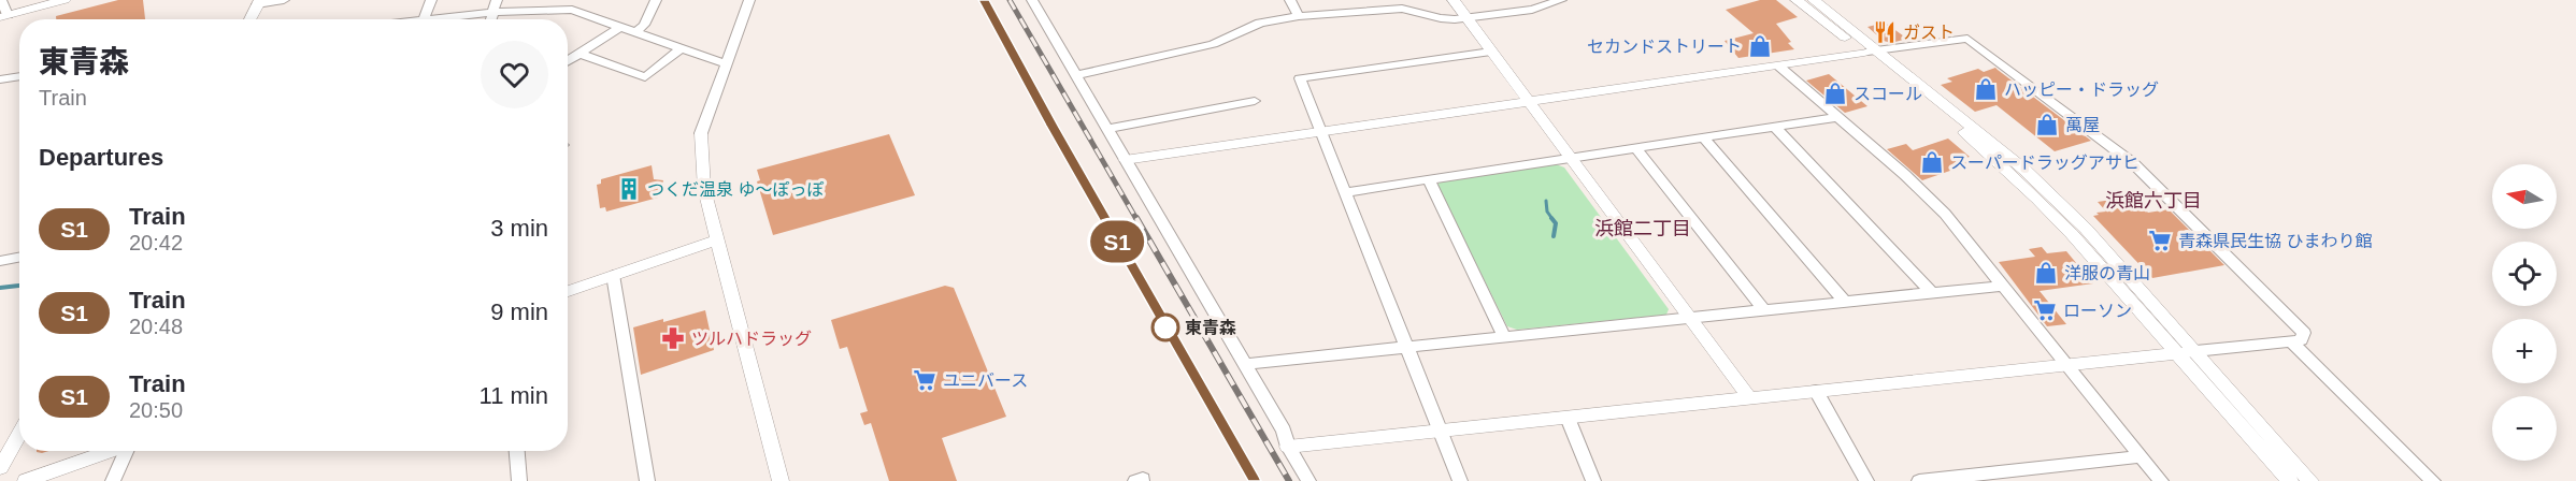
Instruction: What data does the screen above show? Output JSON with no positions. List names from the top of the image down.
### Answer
{
  "districts": ["浜館六丁目", "浜館二丁目"],
  "places": {
    "restaurant": ["ガスト"],
    "shop": [
      "セカンドストリート",
      "ハッピー・ドラッグ",
      "スコール",
      "萬屋",
      "スーパードラッグアサヒ",
      "洋服の青山"
    ],
    "building": ["つくだ温泉 ゆ～ぽっぽ"],
    "supermarket": ["青森県民生協 ひまわり館", "ローソン", "ユニバース"],
    "other": ["東青森"],
    "pharmacy": ["ツルハドラッグ"]
  },
  "north": "left",
  "page": {
    "on_map": "S1",
    "heading": [
      ["東青森", "Train"],
      "Departures"
    ],
    "map_buttons": ["+", "−"],
    "list": [
      {
        "mark": "S1",
        "name": "Train",
        "note": "20:42",
        "value": "3 min"
      },
      {
        "mark": "S1",
        "name": "Train",
        "note": "20:48",
        "value": "9 min"
      },
      {
        "mark": "S1",
        "name": "Train",
        "note": "20:50",
        "value": "11 min"
      }
    ]
  }
}
